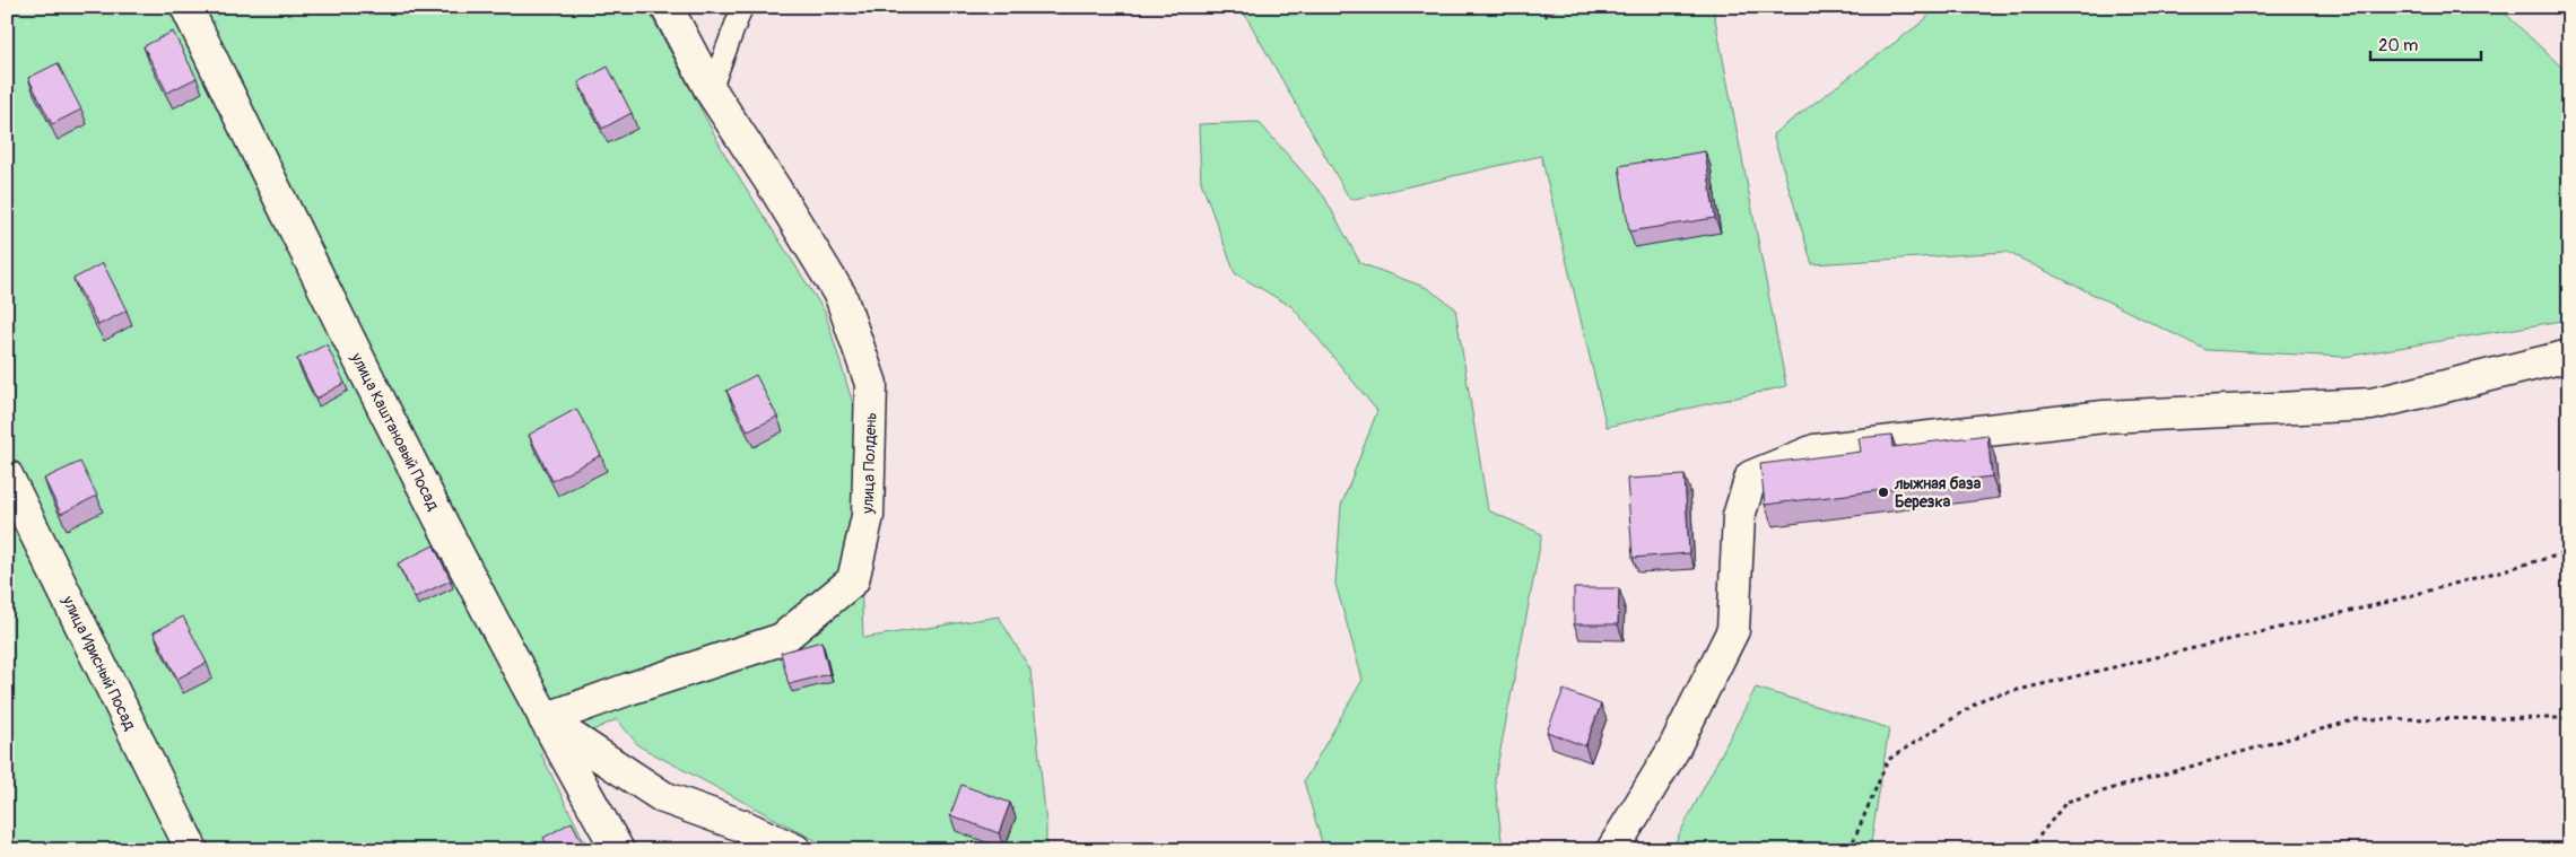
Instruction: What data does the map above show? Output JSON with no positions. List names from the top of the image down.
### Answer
{
  "streets": {
    "street": ["улица Каштановый Посад", "улица Полдень", "улица Ирисный Посад"]
  },
  "crossings": [
    ["улица Каштановый Посад", "улица Полдень"]
  ],
  "places": ["лыжная база Березка"],
  "scale_bar": "20 m"
}
